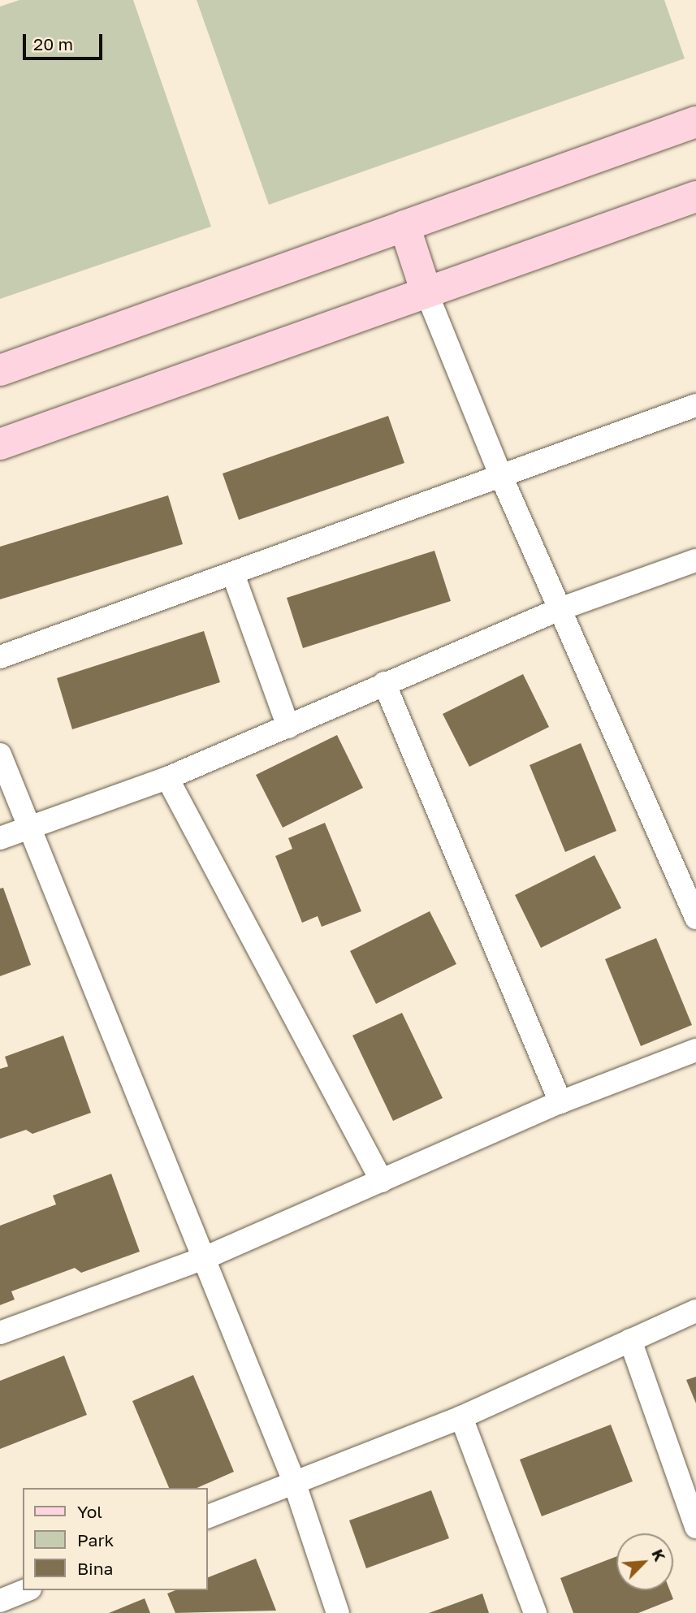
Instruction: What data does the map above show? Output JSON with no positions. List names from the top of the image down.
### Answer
{
  "legend": ["Yol", "Park", "Bina"],
  "scale_bar": "20 m",
  "north": "top right"
}
